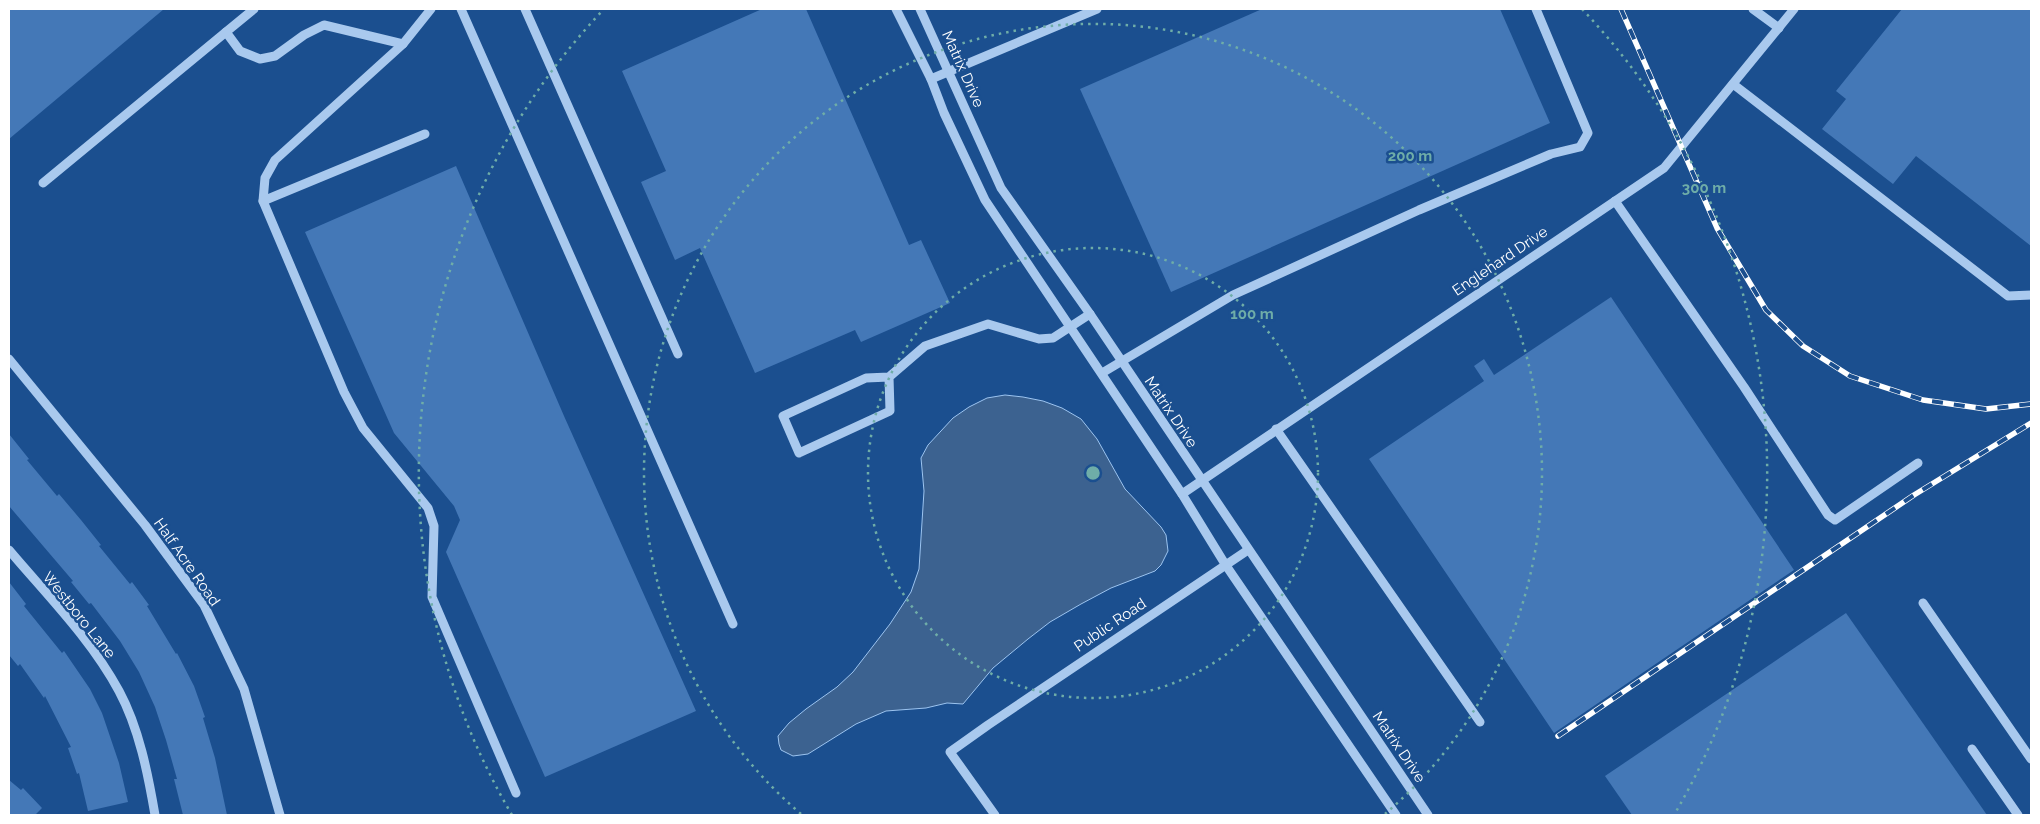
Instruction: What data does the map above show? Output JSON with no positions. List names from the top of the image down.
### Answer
{
  "streets": {
    "street": [
      "Matrix Drive",
      "Englehard Drive",
      "Half Acre Road",
      "Westboro Lane",
      "Public Road"
    ]
  },
  "crossings": [
    ["Matrix Drive", "Englehard Drive"],
    ["Matrix Drive", "Public Road"]
  ],
  "rings": ["200 m", "300 m", "100 m"]
}
